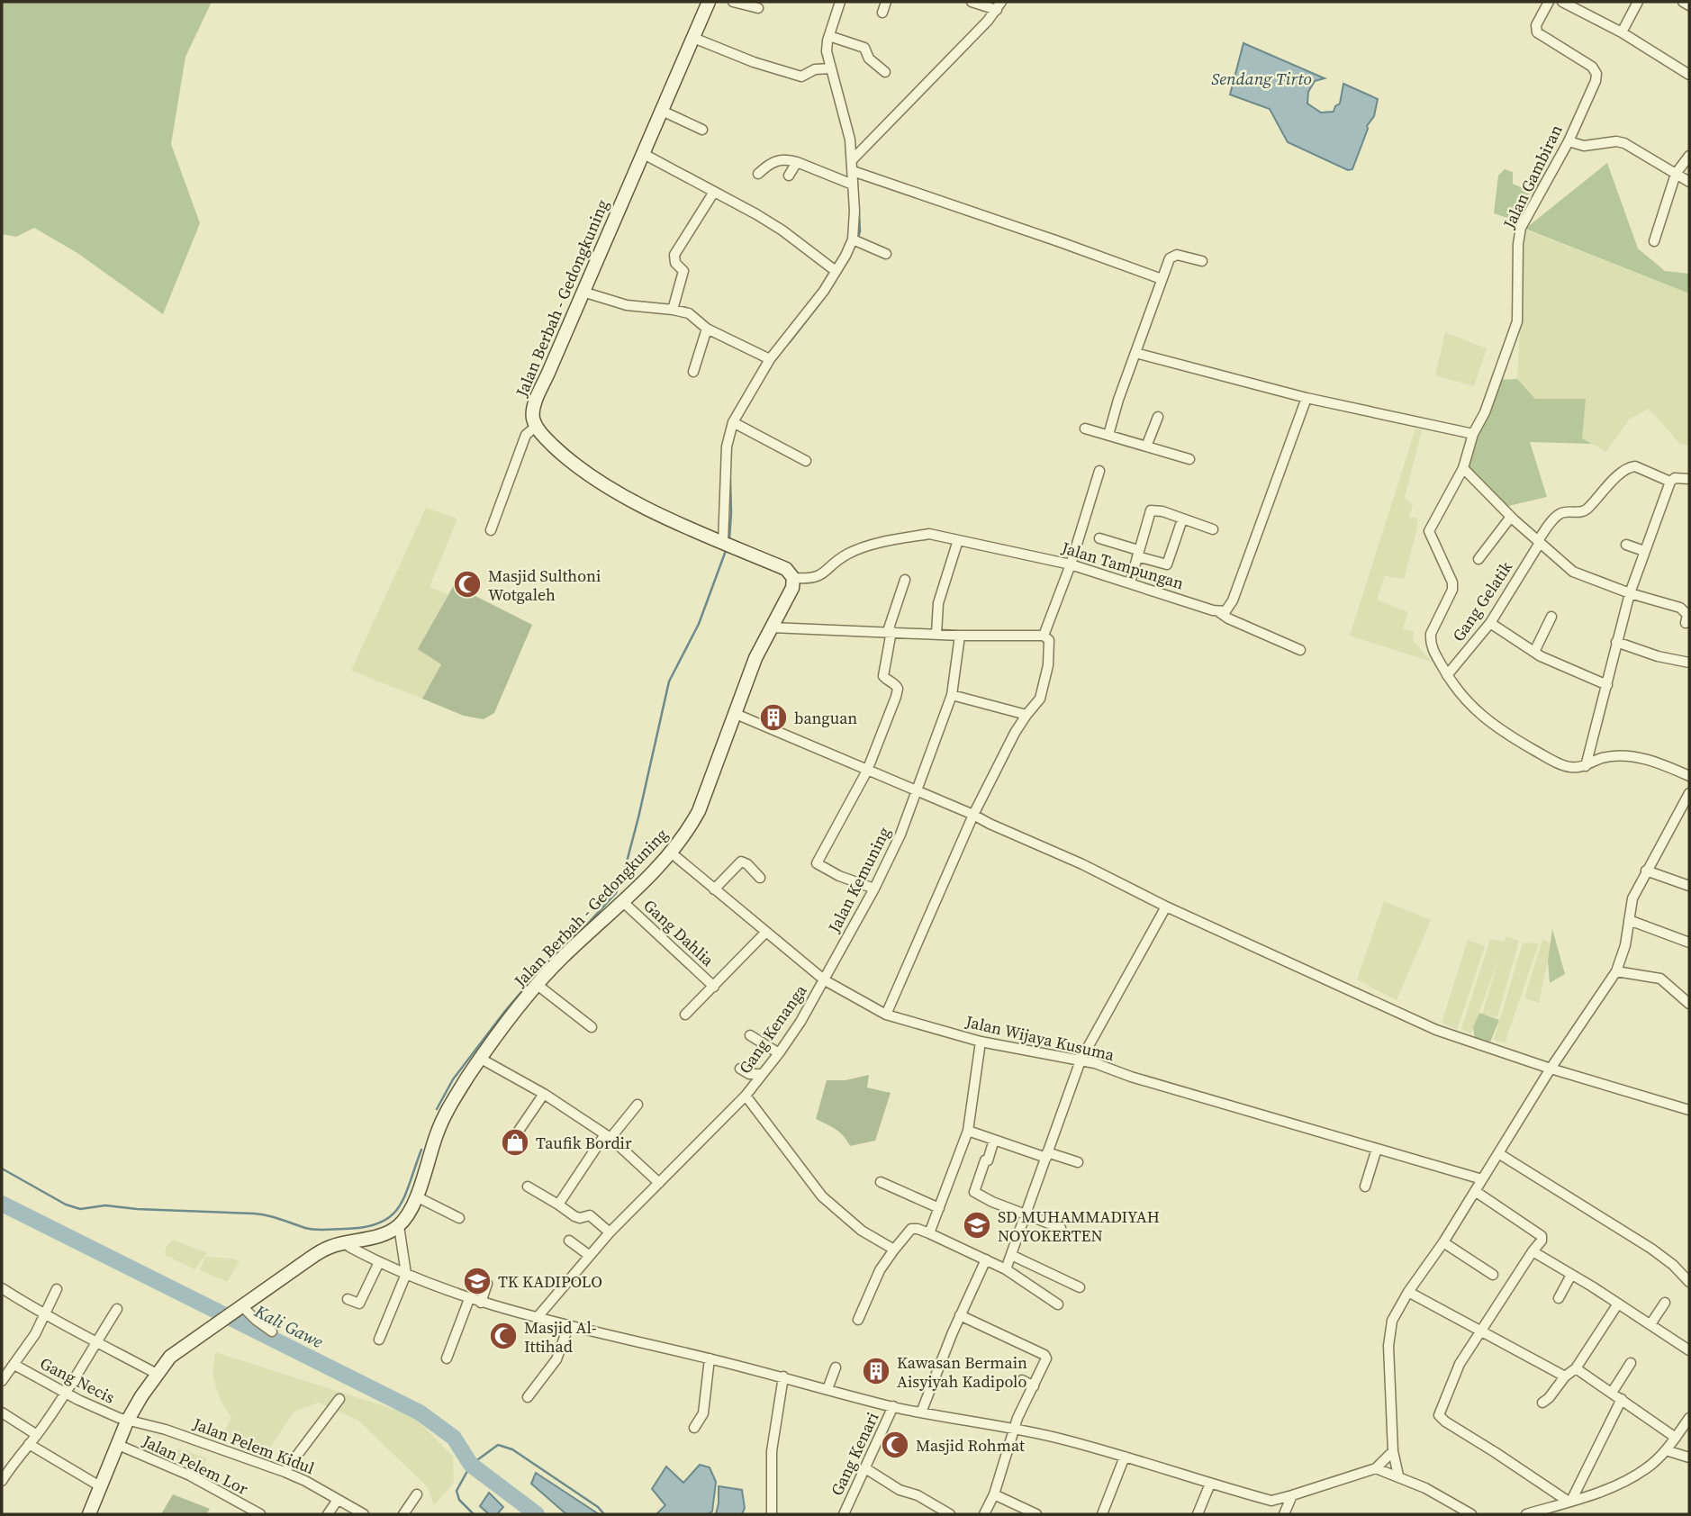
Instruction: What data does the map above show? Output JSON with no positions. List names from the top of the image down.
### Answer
{
  "streets": {
    "main road": ["Jalan Berbah - Gedongkuning"],
    "street": [
      "Jalan Gambiran",
      "Jalan Tampungan",
      "Gang Gelatik",
      "Jalan Kemuning",
      "Gang Dahlia",
      "Gang Kenanga",
      "Jalan Wijaya Kusuma",
      "Gang Necis",
      "Jalan Pelem Kidul",
      "Gang Kenari",
      "Jalan Pelem Lor"
    ]
  },
  "crossings": [
    ["Jalan Gambiran", "Gang Gelatik"],
    ["Jalan Berbah - Gedongkuning", "Jalan Tampungan"],
    ["Jalan Berbah - Gedongkuning", "Gang Dahlia"],
    ["Jalan Berbah - Gedongkuning", "Jalan Wijaya Kusuma"],
    ["Jalan Kemuning", "Gang Kenanga"],
    ["Jalan Kemuning", "Jalan Wijaya Kusuma"],
    ["Gang Dahlia", "Jalan Wijaya Kusuma"],
    ["Gang Kenanga", "Jalan Wijaya Kusuma"],
    ["Gang Necis", "Jalan Pelem Kidul"]
  ],
  "water": ["Sendang Tirto", "Kali Gawe"],
  "places": {
    "mosque": ["Masjid Sulthoni Wotgaleh", "Masjid Al- Ittihad", "Masjid Rohmat"],
    "building": ["banguan", "Kawasan Bermain Aisyiyah Kadipolo"],
    "shop": ["Taufik Bordir"],
    "school or university": ["SD MUHAMMADIYAH NOYOKERTEN", "TK KADIPOLO"]
  }
}
